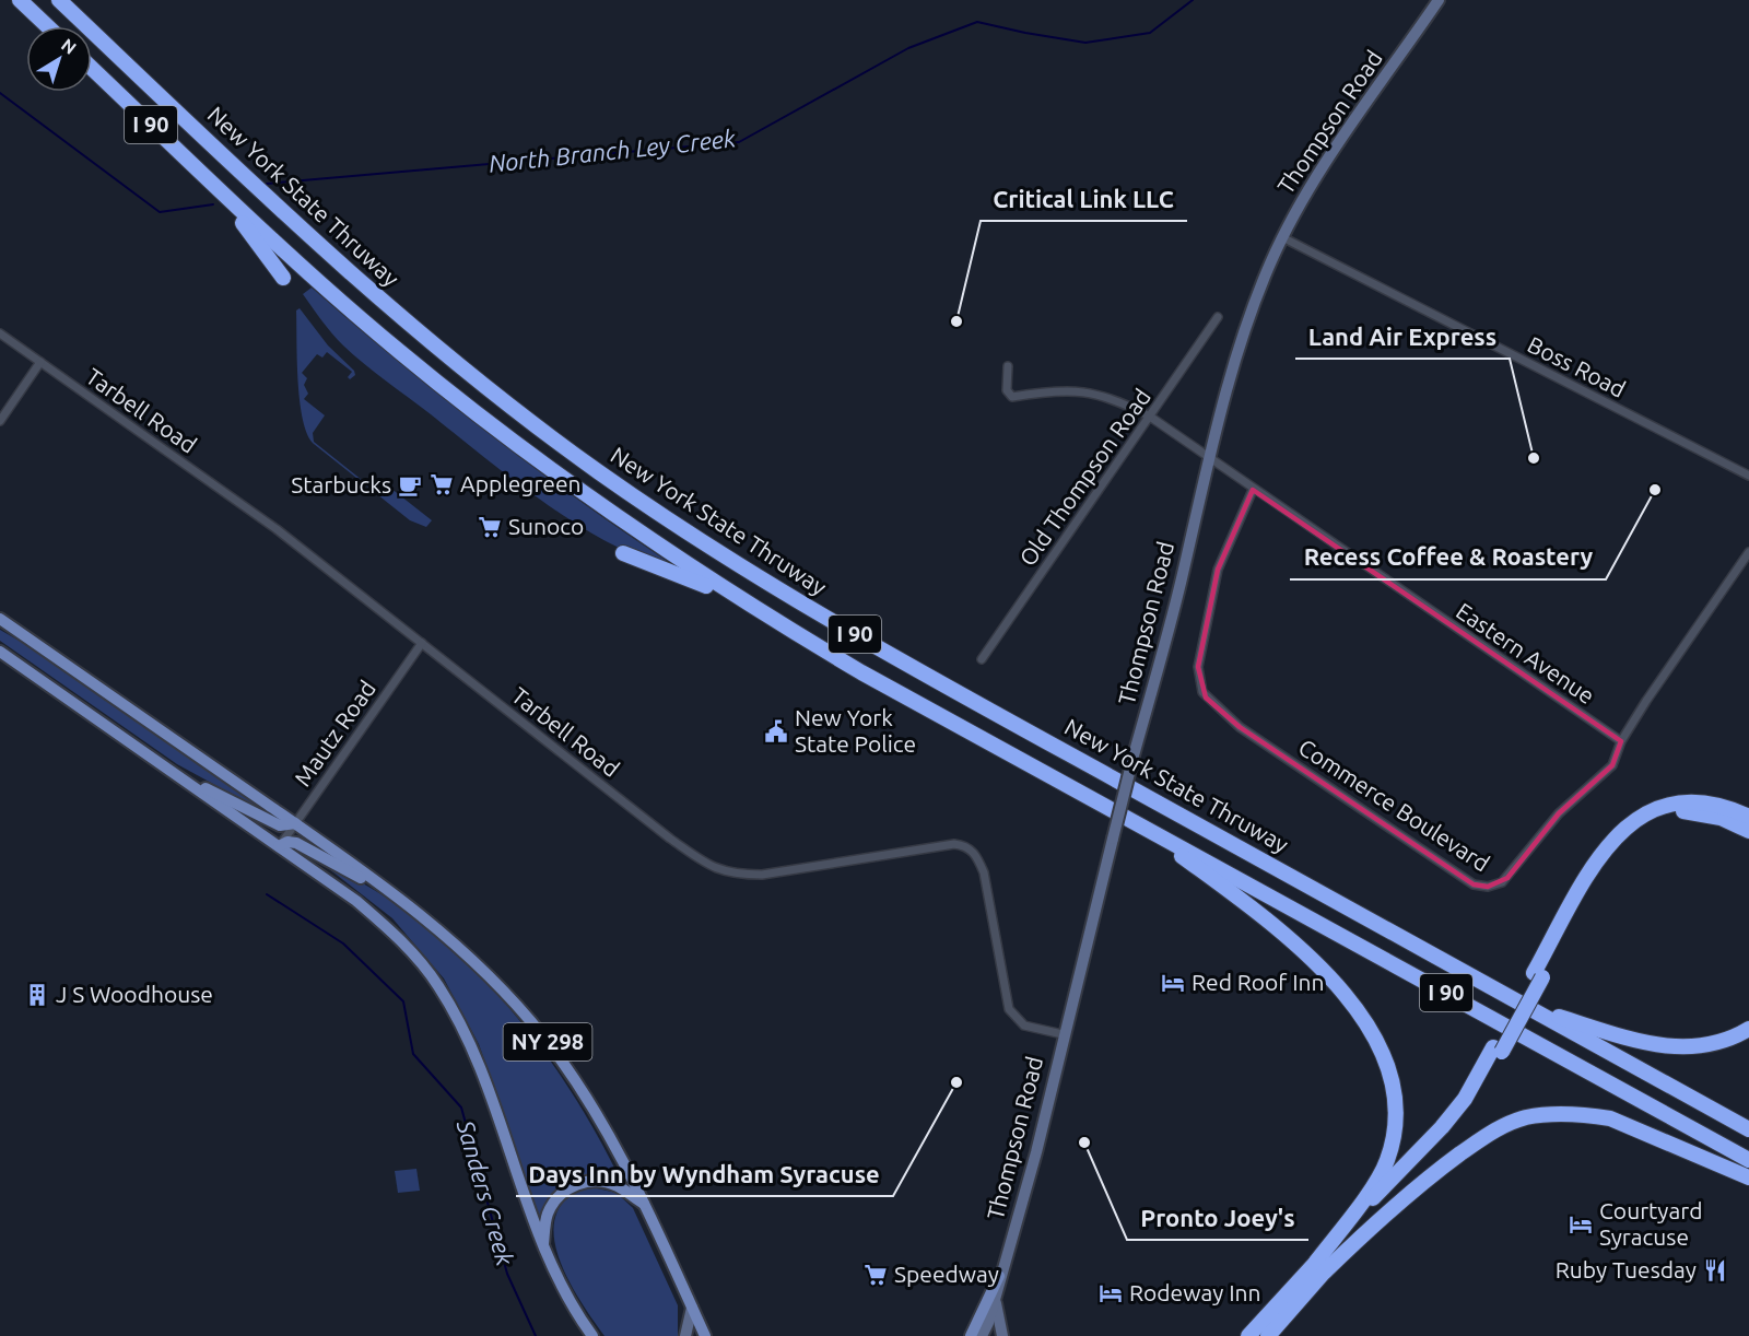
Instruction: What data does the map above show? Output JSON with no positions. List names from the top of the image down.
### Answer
{
  "streets": {
    "highway": ["I 90", "New York State Thruway"],
    "main road": ["NY 298"],
    "street": [
      "Thompson Road",
      "Boss Road",
      "Tarbell Road",
      "Old Thompson Road",
      "Eastern Avenue",
      "Mautz Road",
      "Commerce Boulevard"
    ]
  },
  "crossings": [
    ["Thompson Road", "Boss Road"],
    ["Thompson Road", "Tarbell Road"],
    ["Thompson Road", "Eastern Avenue"],
    ["Tarbell Road", "Mautz Road"],
    ["Old Thompson Road", "Eastern Avenue"],
    ["Eastern Avenue", "Commerce Boulevard"],
    ["Mautz Road", "NY 298"]
  ],
  "water": ["North Branch Ley Creek", "Sanders Creek"],
  "places": {
    "other": [
      "Critical Link LLC",
      "Land Air Express",
      "Recess Coffee & Roastery",
      "Days Inn by Wyndham Syracuse",
      "Pronto Joey's"
    ],
    "supermarket": ["Applegreen", "Sunoco", "Speedway"],
    "cafe": ["Starbucks"],
    "public building": ["New York State Police"],
    "hotel": ["Red Roof Inn", "Courtyard Syracuse", "Rodeway Inn"],
    "building": ["J S Woodhouse"],
    "restaurant": ["Ruby Tuesday"]
  },
  "north": "top right"
}
